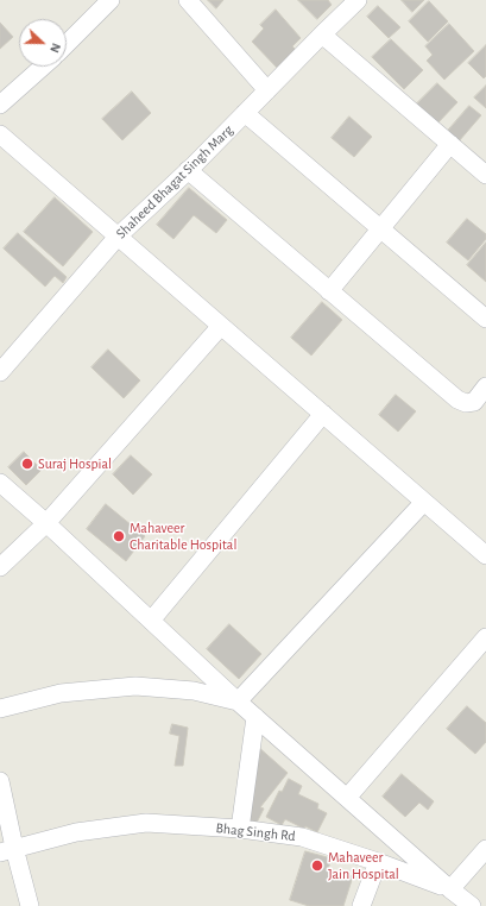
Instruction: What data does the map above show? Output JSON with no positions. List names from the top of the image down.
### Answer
{
  "streets": {
    "street": ["Shaheed Bhagat Singh Marg", "Bhag Singh Rd"]
  },
  "places": ["Suraj Hospial", "Mahaveer Charitable Hospital", "Mahaveer Jain Hospital"],
  "north": "right"
}
